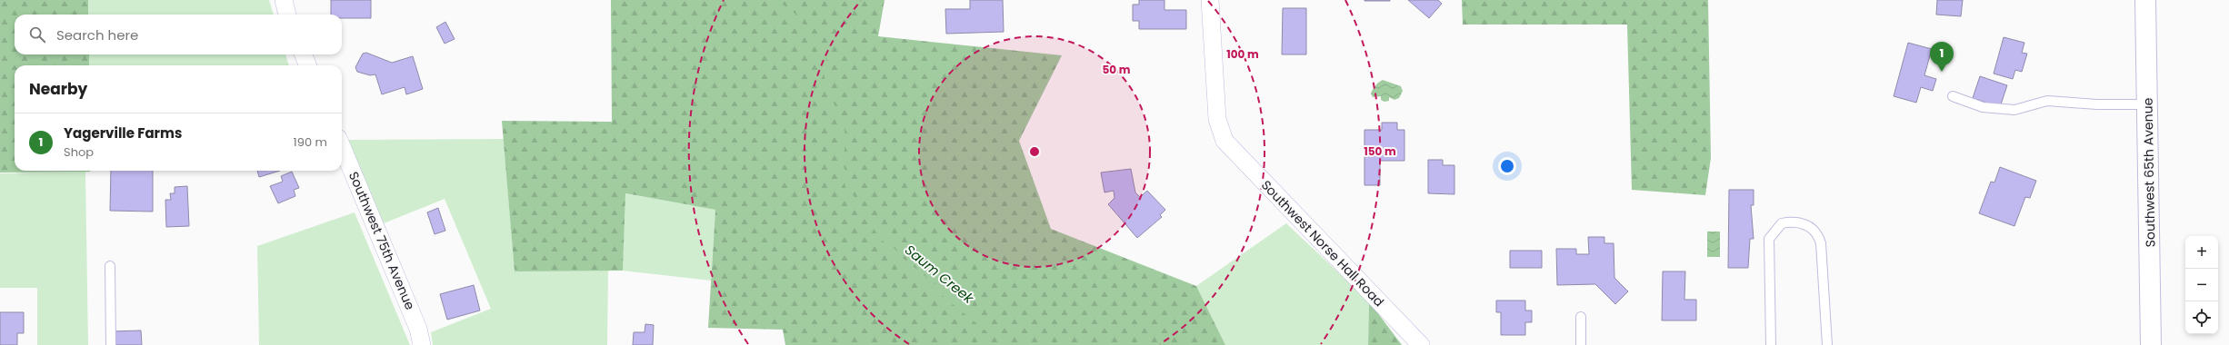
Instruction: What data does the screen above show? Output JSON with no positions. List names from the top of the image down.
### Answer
{
  "streets": {
    "main road": ["Southwest 65th Avenue"],
    "street": ["Southwest 75th Avenue", "Southwest Norse Hall Road"]
  },
  "water": ["Saum Creek"],
  "page": {
    "search": "Search here",
    "pins": "1",
    "heading": "Nearby",
    "list": [
      {
        "mark": "1",
        "name": "Yagerville Farms",
        "note": "Shop",
        "value": "190 m"
      }
    ],
    "map_buttons": ["+", "−"]
  },
  "rings": ["100 m", "50 m", "150 m"]
}
